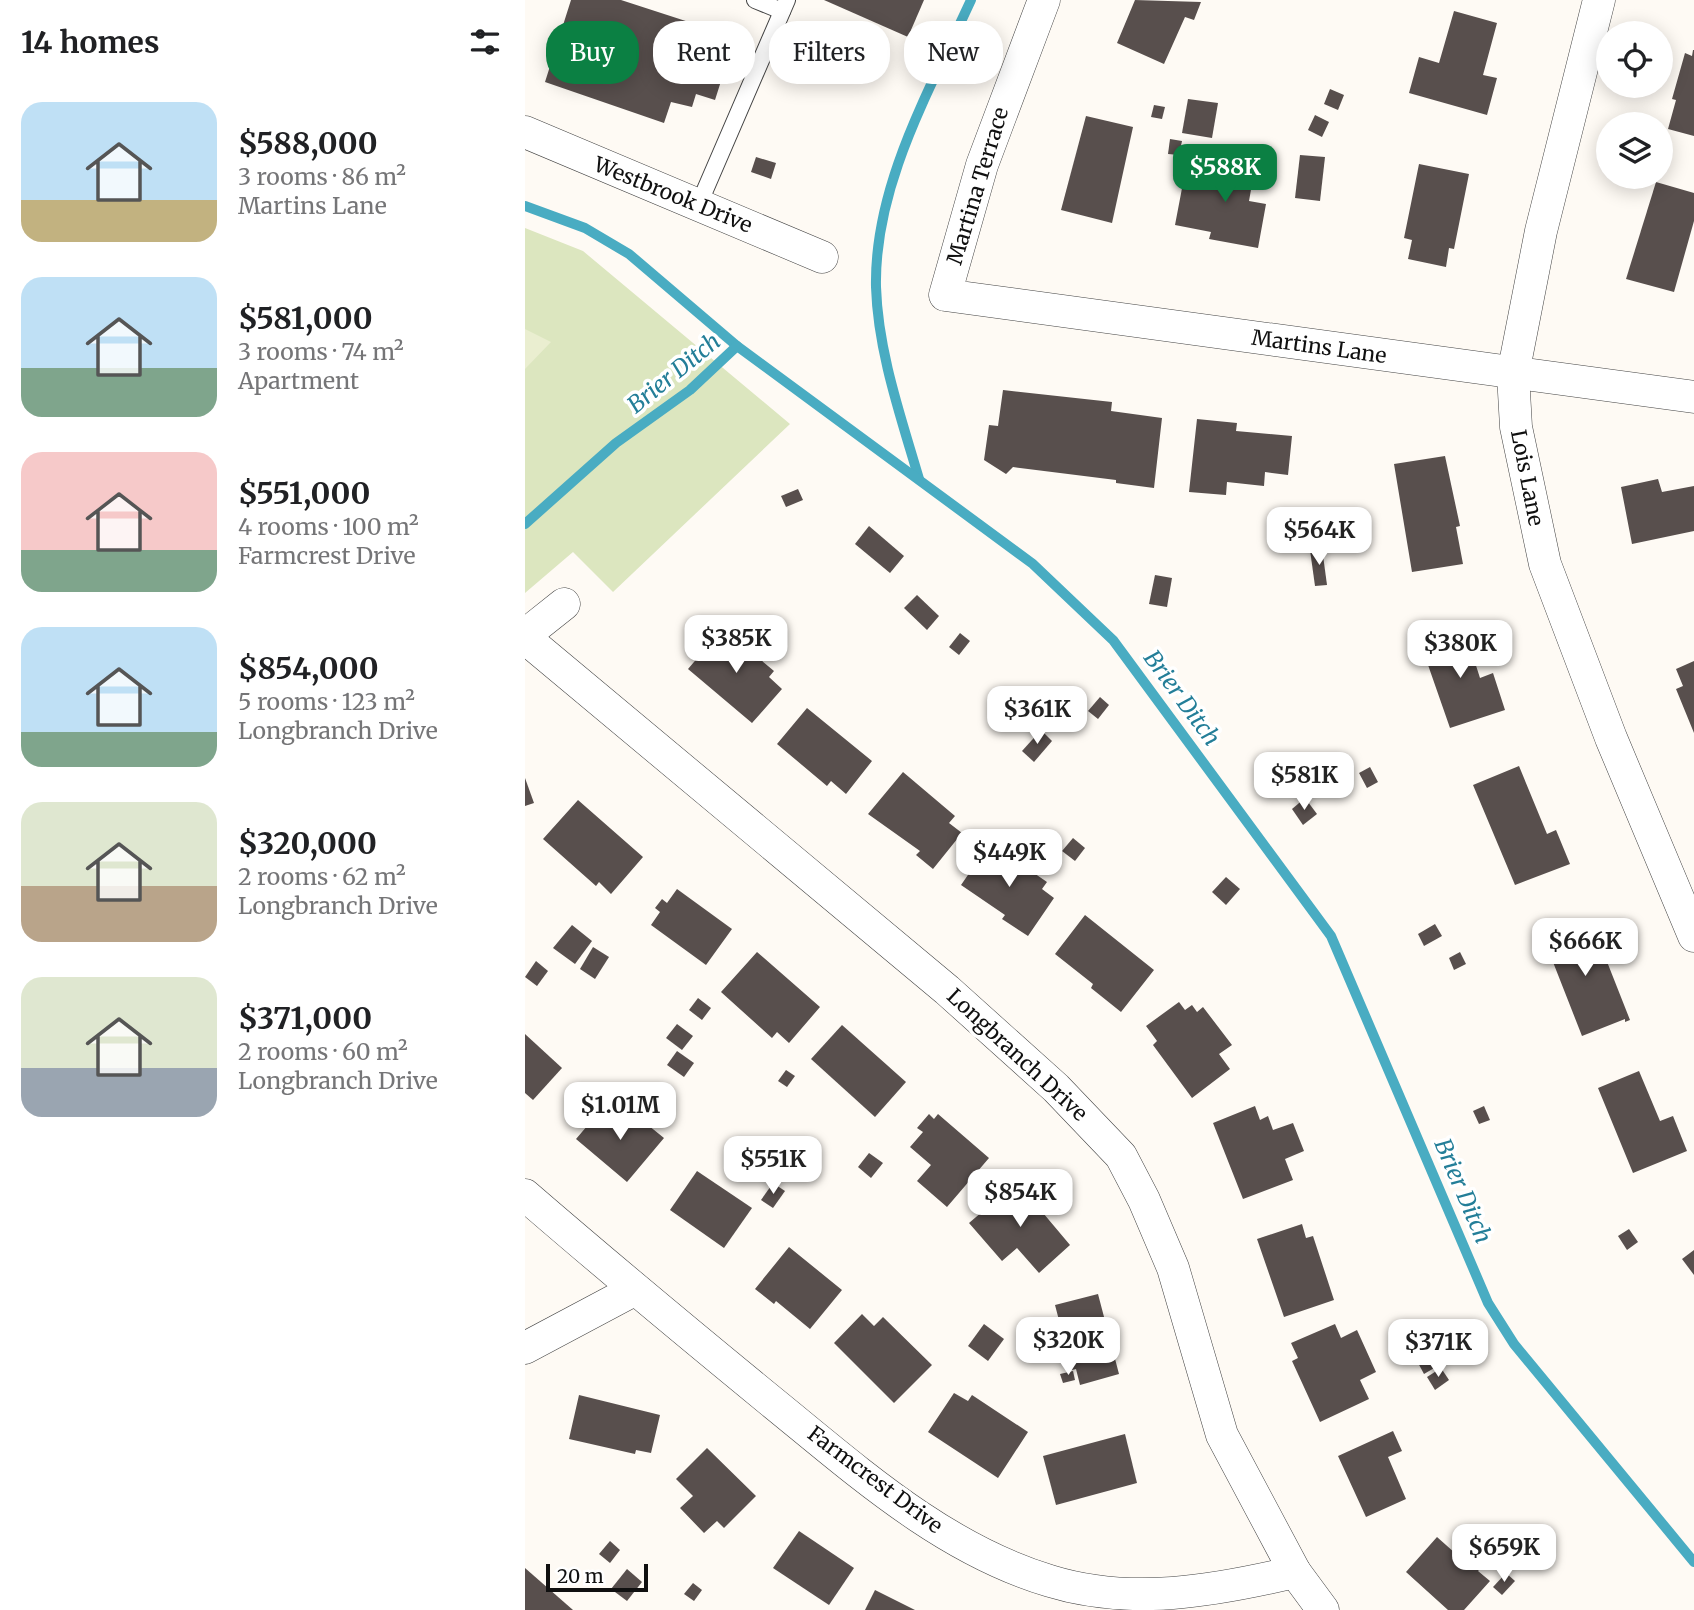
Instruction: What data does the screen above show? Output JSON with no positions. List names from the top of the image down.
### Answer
{
  "streets": {
    "street": [
      "Martina Terrace",
      "Westbrook Drive",
      "Martins Lane",
      "Lois Lane",
      "Longbranch Drive",
      "Farmcrest Drive"
    ]
  },
  "crossings": [
    ["Martina Terrace", "Martins Lane"],
    ["Martins Lane", "Lois Lane"],
    ["Longbranch Drive", "Farmcrest Drive"]
  ],
  "water": ["Brier Ditch"],
  "scale_bar": "20 m",
  "page": {
    "heading": "14 homes",
    "chip": [
      "Buy",
      "Rent",
      "Filters",
      "New"
    ],
    "list": [
      {
        "name": "$588,000",
        "note": "3 rooms · 86 m² · Martins Lane"
      },
      {
        "name": "$581,000",
        "note": "3 rooms · 74 m² · Apartment"
      },
      {
        "name": "$551,000",
        "note": "4 rooms · 100 m² · Farmcrest Drive"
      },
      {
        "name": "$854,000",
        "note": "5 rooms · 123 m² · Longbranch Drive"
      },
      {
        "name": "$320,000",
        "note": "2 rooms · 62 m² · Longbranch Drive"
      },
      {
        "name": "$371,000",
        "note": "2 rooms · 60 m² · Longbranch Drive"
      }
    ],
    "price": [
      "$588K",
      "$564K",
      "$385K",
      "$380K",
      "$361K",
      "$581K",
      "$449K",
      "$666K",
      "$1.01M",
      "$551K",
      "$854K",
      "$320K",
      "$371K",
      "$659K"
    ],
    "scale": "20 m"
  }
}
